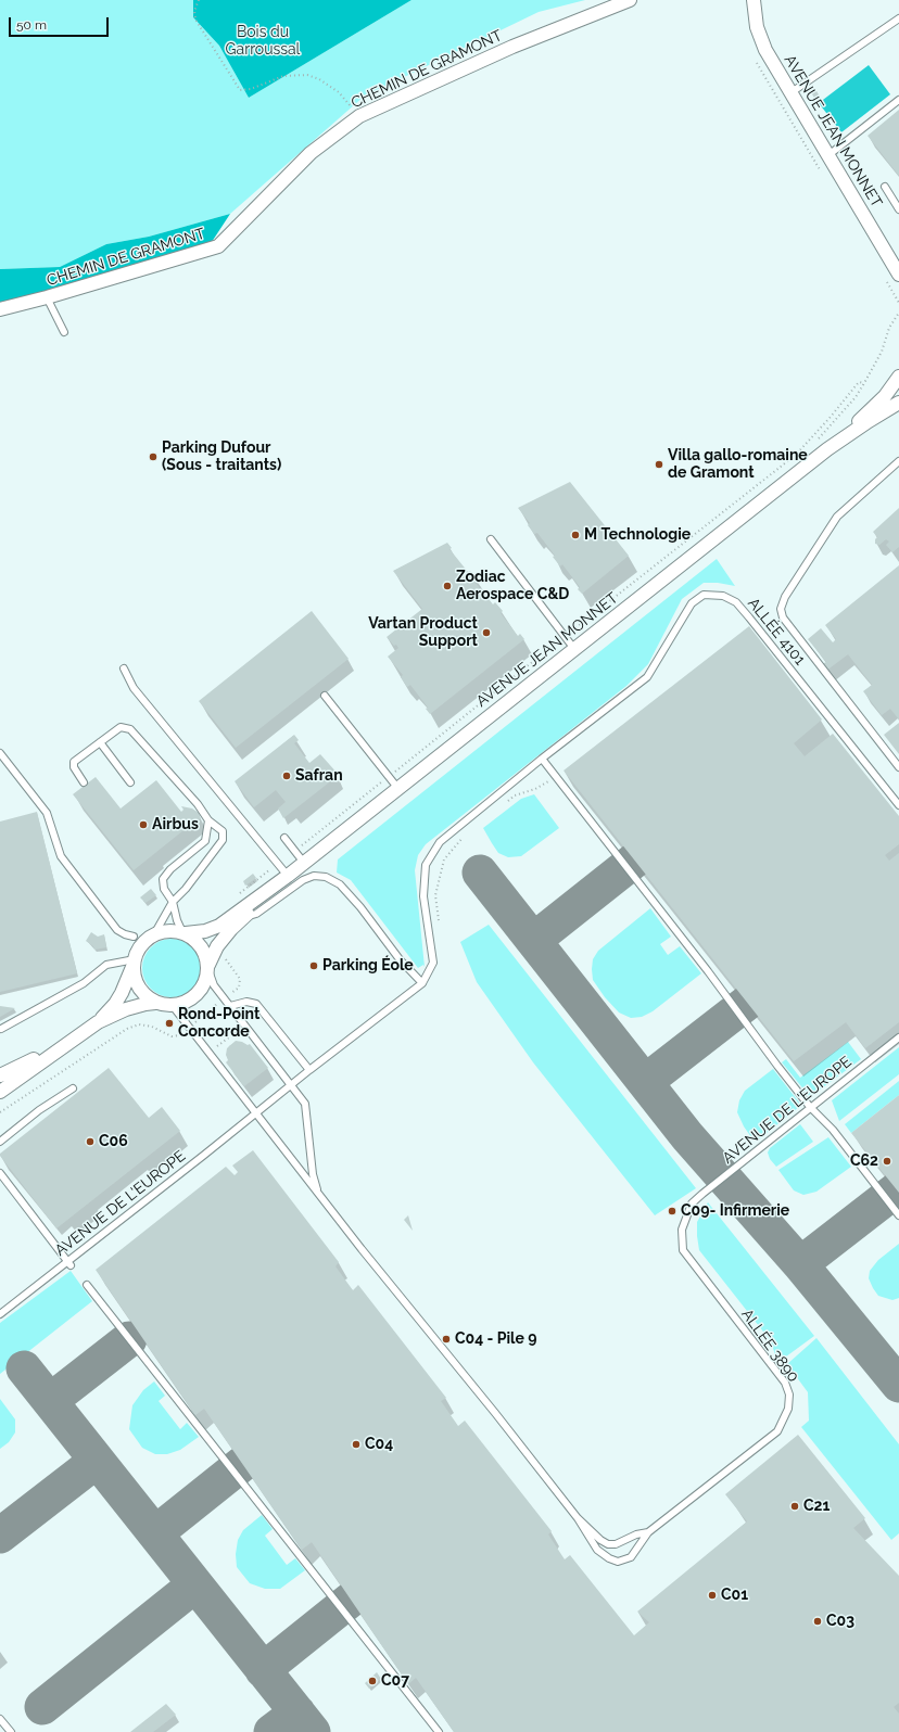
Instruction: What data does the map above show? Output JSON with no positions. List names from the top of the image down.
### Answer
{
  "streets": {
    "street": ["CHEMIN DE GRAMONT", "AVENUE JEAN MONNET"],
    "lane": ["ALLÉE 4101", "AVENUE DE L'EUROPE", "ALLÉE 3890"]
  },
  "crossings": [
    ["ALLÉE 4101", "AVENUE DE L'EUROPE"],
    ["AVENUE DE L'EUROPE", "ALLÉE 3890"]
  ],
  "parks": ["Bois du Garroussal"],
  "places": [
    "Parking Dufour (Sous - traitants)",
    "Villa gallo-romaine de Gramont",
    "M Technologie",
    "Zodiac Aerospace C&D",
    "Vartan Product Support",
    "Safran",
    "Airbus",
    "Parking Éole",
    "Rond-Point Concorde",
    "C06",
    "C62",
    "C09- Infirmerie",
    "C04 - Pile 9",
    "C04",
    "C21",
    "C01",
    "C03",
    "C07"
  ],
  "scale_bar": "50 m"
}
